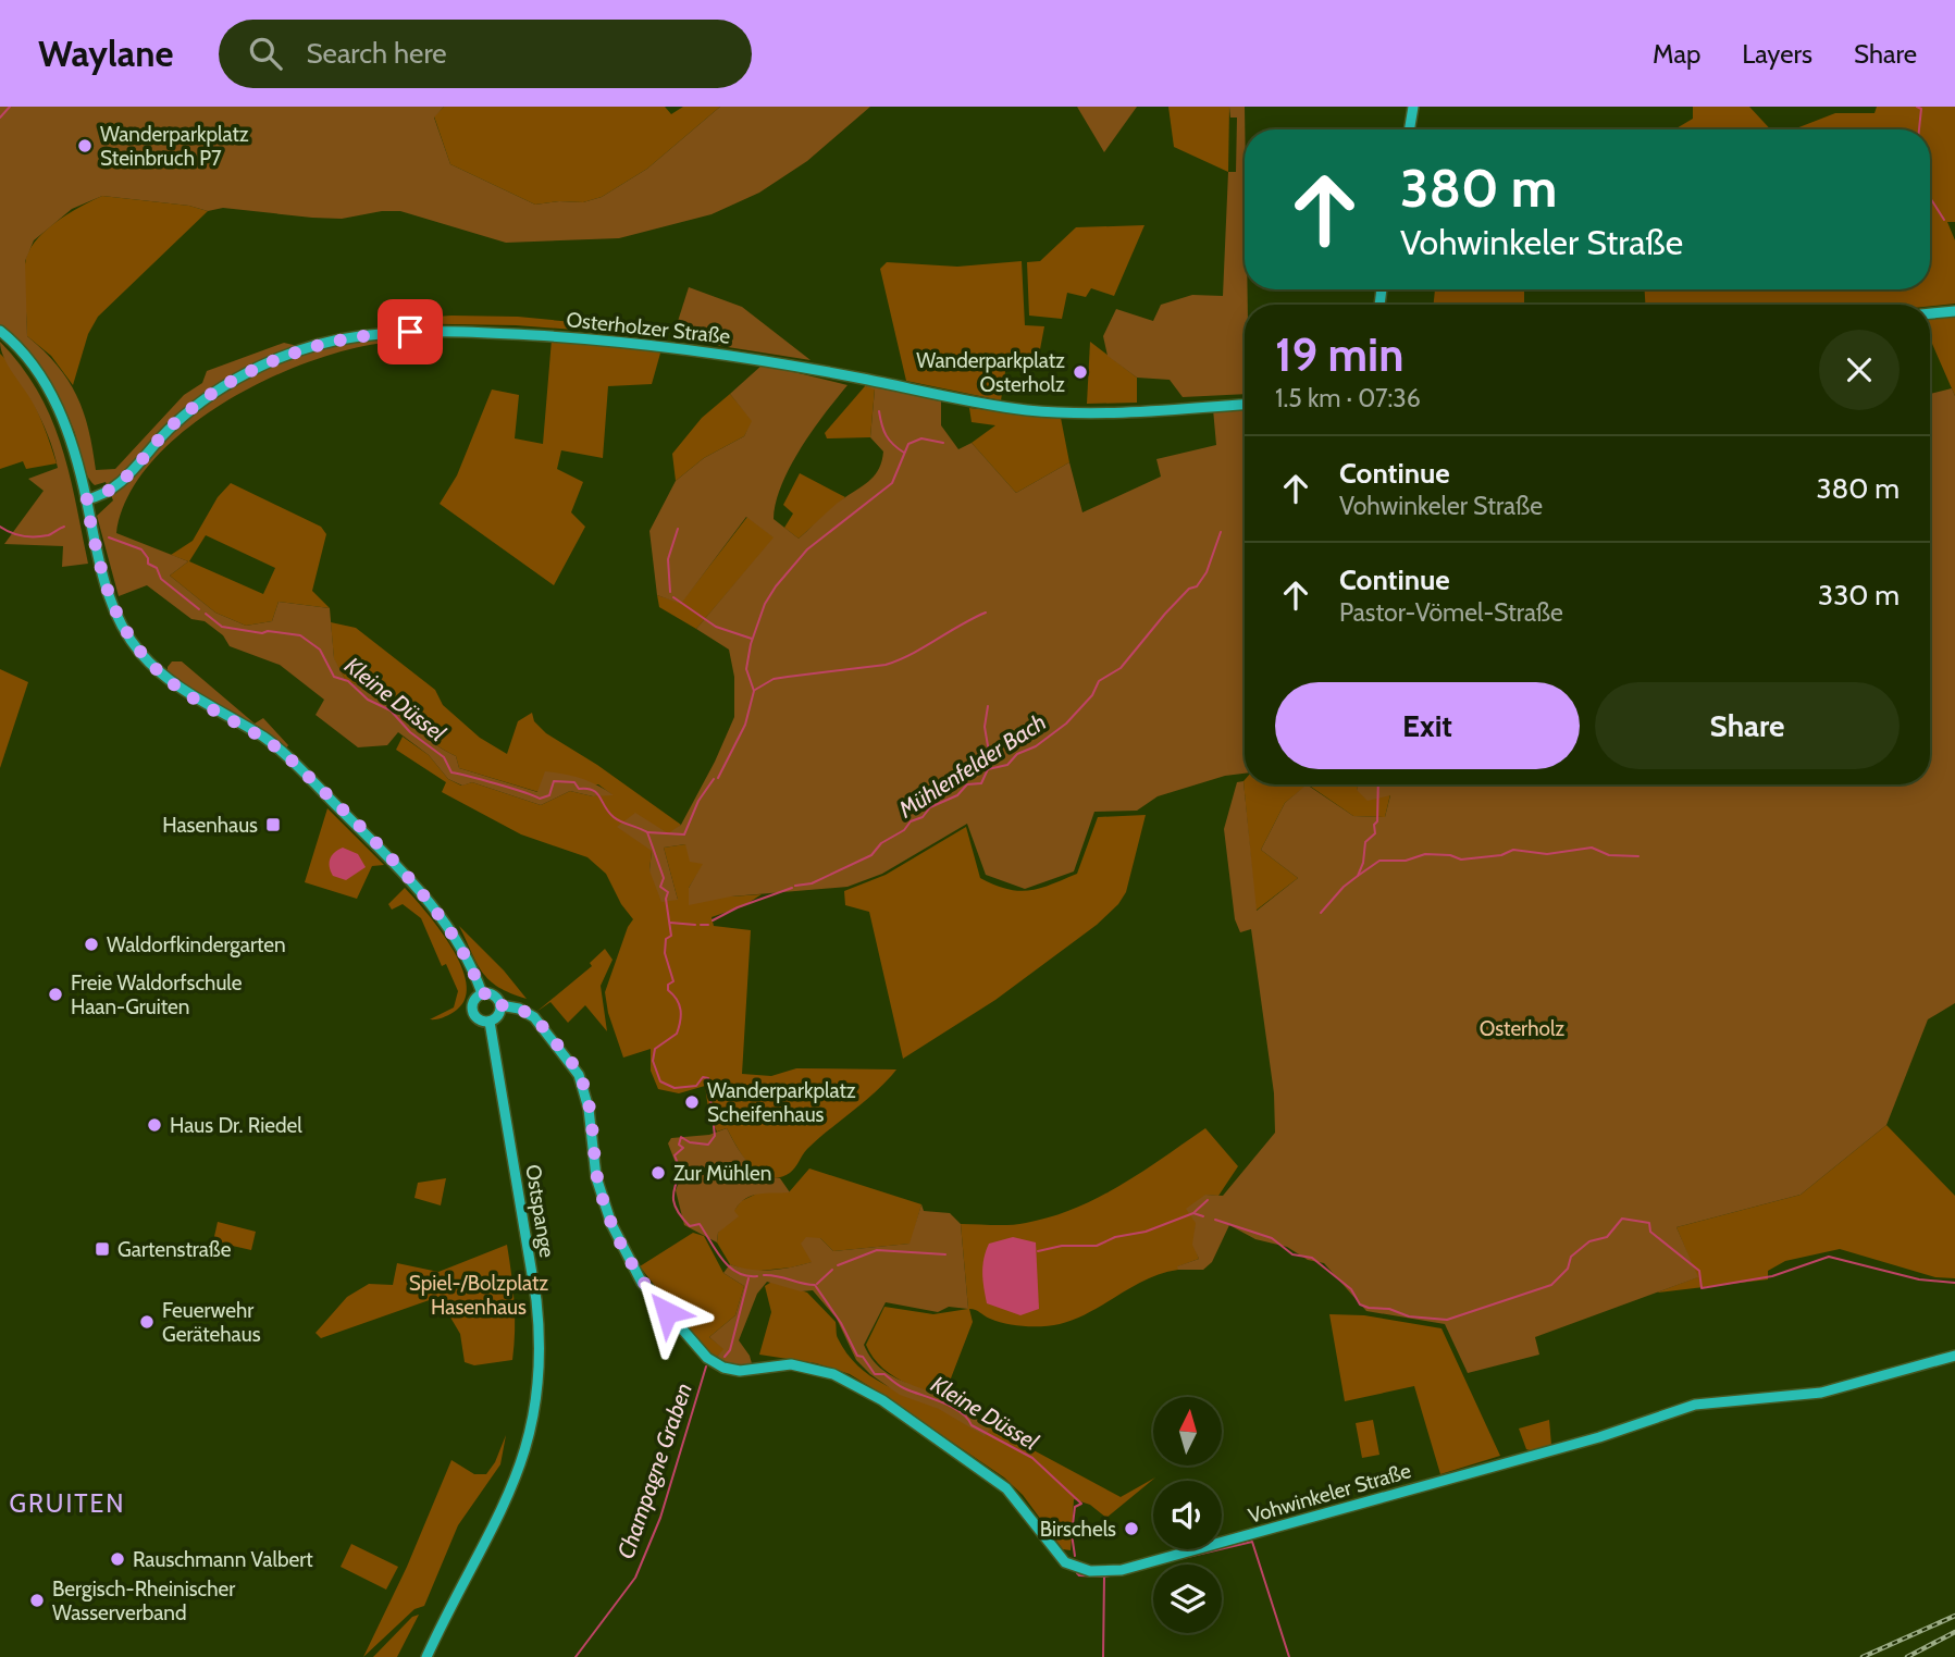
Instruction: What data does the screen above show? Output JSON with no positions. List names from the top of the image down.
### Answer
{
  "streets": {
    "main road": ["Osterholzer Straße", "Ostspange", "Vohwinkeler Straße"]
  },
  "crossings": [
    ["Ostspange", "Vohwinkeler Straße"]
  ],
  "districts": ["GRUITEN"],
  "water": ["Kleine Düssel", "Mühlenfelder Bach", "Champagne Graben"],
  "parks": ["Osterholz", "Spiel-/Bolzplatz Hasenhaus"],
  "places": {
    "other": [
      "Wanderparkplatz Steinbruch P7",
      "Wanderparkplatz Osterholz",
      "Waldorfkindergarten",
      "Freie Waldorfschule Haan-Gruiten",
      "Wanderparkplatz Scheifenhaus",
      "Haus Dr. Riedel",
      "Zur Mühlen",
      "Feuerwehr Gerätehaus",
      "Birschels",
      "Rauschmann Valbert",
      "Bergisch-Rheinischer Wasserverband"
    ],
    "transit": ["Hasenhaus", "Gartenstraße"]
  },
  "north": "top",
  "page": {
    "header": "Waylane",
    "search": "Search here",
    "nav": ["Map", "Layers", "Share"],
    "turn": ["380 m", "Vohwinkeler Straße"],
    "heading": ["19 min", "1.5 km · 07:36"],
    "list": [
      {
        "name": "Continue",
        "note": "Vohwinkeler Straße",
        "value": "380 m"
      },
      {
        "name": "Continue",
        "note": "Pastor-Vömel-Straße",
        "value": "330 m"
      }
    ],
    "buttons": ["Exit", "Share"]
  }
}
